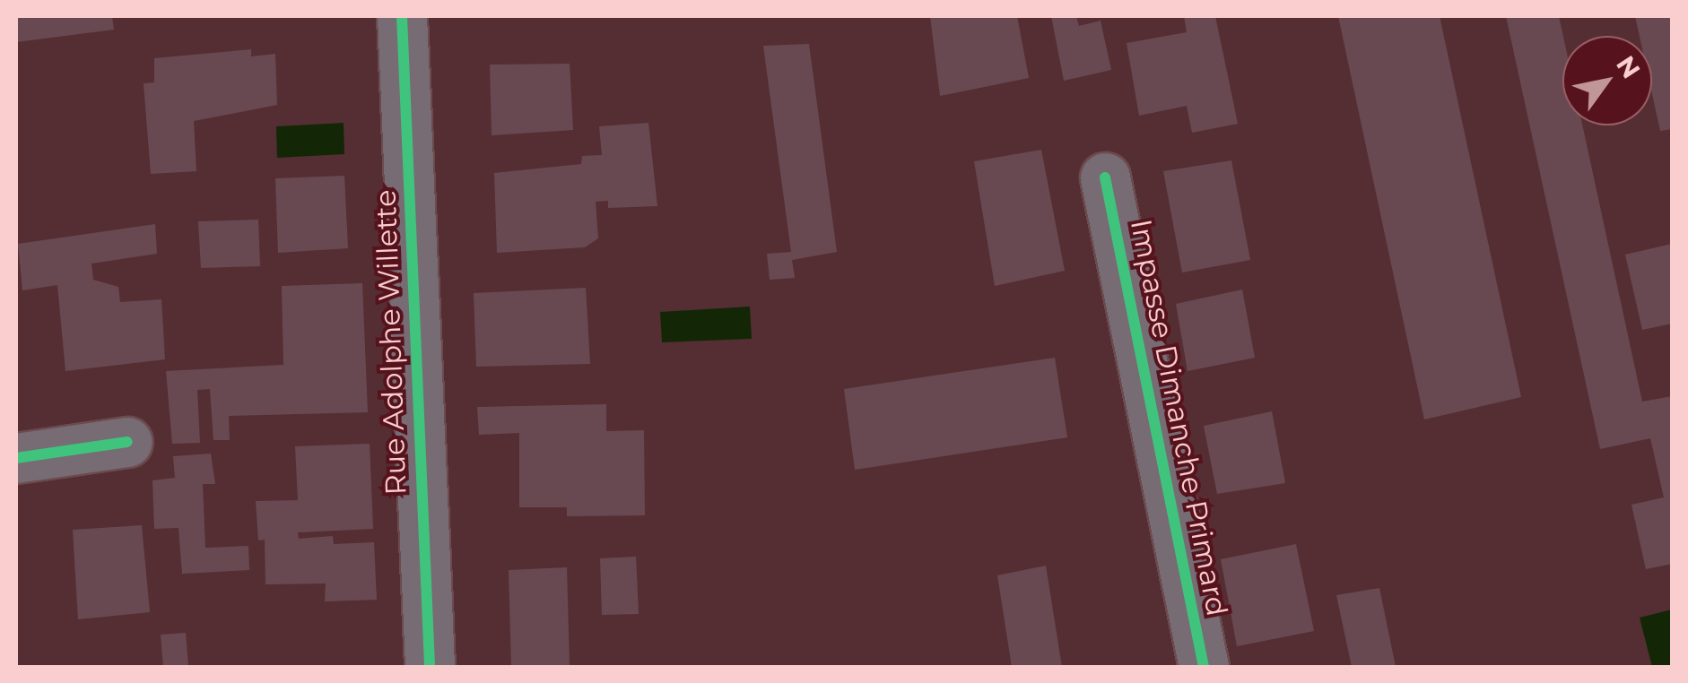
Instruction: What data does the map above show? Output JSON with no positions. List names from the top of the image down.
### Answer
{
  "streets": {
    "street": ["Rue Adolphe Willette", "Impasse Dimanche Primard"]
  },
  "north": "top right"
}
